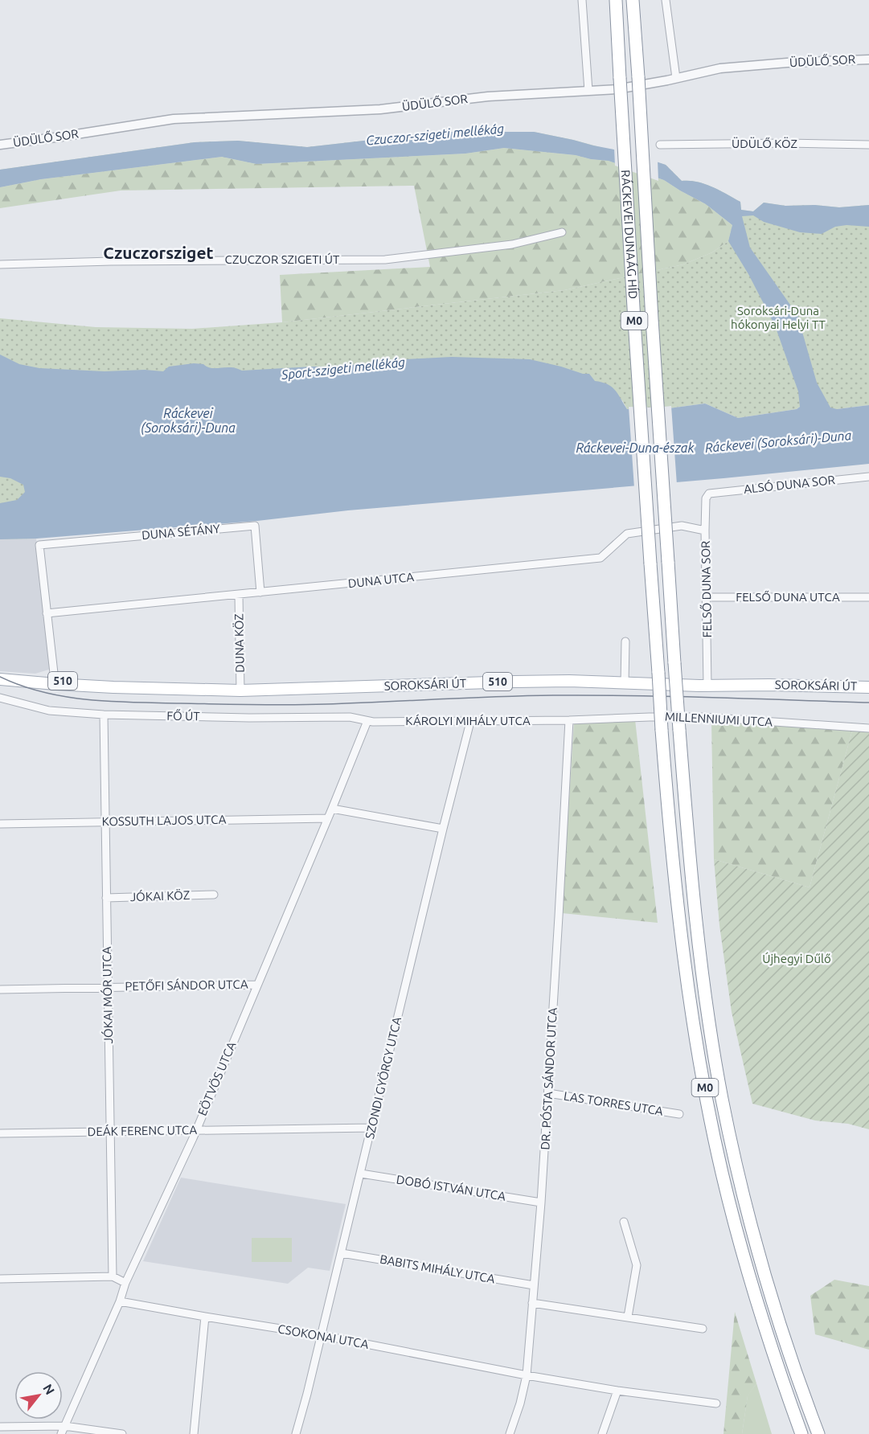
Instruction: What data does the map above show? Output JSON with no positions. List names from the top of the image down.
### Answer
{
  "streets": {
    "highway": ["RÁCKEVEI DUNAÁG HÍD", "M0"],
    "main road": ["510", "SOROKSÁRI ÚT"],
    "street": [
      "ÜDÜLŐ SOR",
      "ÜDÜLŐ KÖZ",
      "CZUCZOR SZIGETI ÚT",
      "ALSÓ DUNA SOR",
      "DUNA SÉTÁNY",
      "DUNA UTCA",
      "FELSŐ DUNA SOR",
      "FELSŐ DUNA UTCA",
      "DUNA KÖZ",
      "FŐ ÚT",
      "MILLENNIUMI UTCA",
      "KÁROLYI MIHÁLY UTCA",
      "KOSSUTH LAJOS UTCA",
      "JÓKAI KÖZ",
      "PETŐFI SÁNDOR UTCA",
      "JÓKAI MÓR UTCA",
      "SZONDI GYÖRGY UTCA",
      "EÖTVÖS UTCA",
      "DR. PÓSTA SÁNDOR UTCA",
      "LAS TORRES UTCA",
      "DEÁK FERENC UTCA",
      "DOBÓ ISTVÁN UTCA",
      "BABITS MIHÁLY UTCA",
      "CSOKONAI UTCA"
    ]
  },
  "crossings": [
    ["ALSÓ DUNA SOR", "FELSŐ DUNA SOR"],
    ["DUNA SÉTÁNY", "DUNA UTCA"],
    ["DUNA UTCA", "FELSŐ DUNA SOR"],
    ["DUNA UTCA", "DUNA KÖZ"],
    ["FELSŐ DUNA SOR", "FELSŐ DUNA UTCA"],
    ["FELSŐ DUNA SOR", "SOROKSÁRI ÚT"],
    ["DUNA KÖZ", "SOROKSÁRI ÚT"],
    ["510", "SOROKSÁRI ÚT"],
    ["FŐ ÚT", "KÁROLYI MIHÁLY UTCA"],
    ["FŐ ÚT", "JÓKAI MÓR UTCA"],
    ["FŐ ÚT", "EÖTVÖS UTCA"],
    ["MILLENNIUMI UTCA", "KÁROLYI MIHÁLY UTCA"],
    ["MILLENNIUMI UTCA", "DR. PÓSTA SÁNDOR UTCA"],
    ["KÁROLYI MIHÁLY UTCA", "SZONDI GYÖRGY UTCA"],
    ["KÁROLYI MIHÁLY UTCA", "EÖTVÖS UTCA"],
    ["KÁROLYI MIHÁLY UTCA", "DR. PÓSTA SÁNDOR UTCA"],
    ["KOSSUTH LAJOS UTCA", "JÓKAI MÓR UTCA"],
    ["KOSSUTH LAJOS UTCA", "EÖTVÖS UTCA"],
    ["JÓKAI KÖZ", "JÓKAI MÓR UTCA"],
    ["PETŐFI SÁNDOR UTCA", "JÓKAI MÓR UTCA"],
    ["PETŐFI SÁNDOR UTCA", "EÖTVÖS UTCA"],
    ["JÓKAI MÓR UTCA", "DEÁK FERENC UTCA"],
    ["SZONDI GYÖRGY UTCA", "DEÁK FERENC UTCA"],
    ["SZONDI GYÖRGY UTCA", "DOBÓ ISTVÁN UTCA"],
    ["SZONDI GYÖRGY UTCA", "BABITS MIHÁLY UTCA"],
    ["SZONDI GYÖRGY UTCA", "CSOKONAI UTCA"],
    ["EÖTVÖS UTCA", "DEÁK FERENC UTCA"],
    ["EÖTVÖS UTCA", "CSOKONAI UTCA"],
    ["DR. PÓSTA SÁNDOR UTCA", "LAS TORRES UTCA"],
    ["DR. PÓSTA SÁNDOR UTCA", "DOBÓ ISTVÁN UTCA"],
    ["DR. PÓSTA SÁNDOR UTCA", "BABITS MIHÁLY UTCA"],
    ["DR. PÓSTA SÁNDOR UTCA", "CSOKONAI UTCA"]
  ],
  "districts": ["Czuczorsziget"],
  "water": [
    "Czuczor-szigeti mellékág",
    "Sport-szigeti mellékág",
    "Ráckevei (Soroksári)-Duna",
    "Ráckevei-Duna-észak"
  ],
  "parks": ["Soroksári-Duna hókonyai Helyi TT", "Újhegyi Dűlő"],
  "north": "top right"
}
